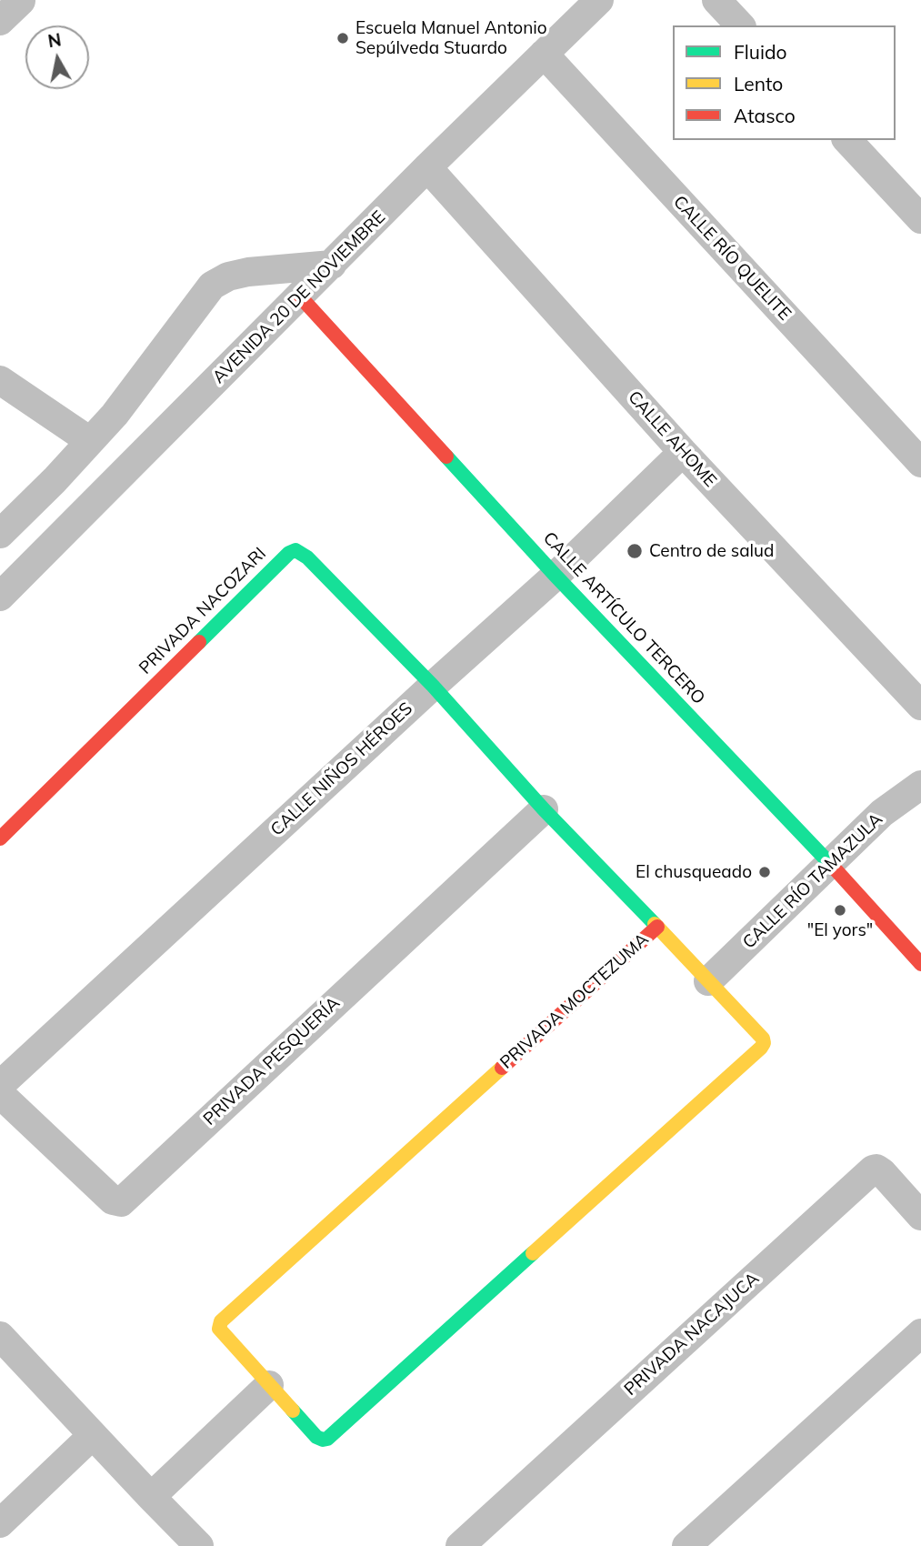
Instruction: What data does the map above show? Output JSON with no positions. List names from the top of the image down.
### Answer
{
  "streets": {
    "street": [
      "CALLE RÍO QUELITE",
      "AVENIDA 20 DE NOVIEMBRE",
      "CALLE AHOME",
      "PRIVADA NACOZARI",
      "CALLE ARTÍCULO TERCERO",
      "CALLE NIÑOS HÉROES",
      "CALLE RÍO TAMAZULA",
      "PRIVADA MOCTEZUMA",
      "PRIVADA PESQUERÍA",
      "PRIVADA NACAJUCA"
    ]
  },
  "crossings": [
    ["CALLE RÍO QUELITE", "AVENIDA 20 DE NOVIEMBRE"],
    ["AVENIDA 20 DE NOVIEMBRE", "CALLE AHOME"],
    ["AVENIDA 20 DE NOVIEMBRE", "CALLE ARTÍCULO TERCERO"],
    ["CALLE AHOME", "CALLE NIÑOS HÉROES"],
    ["PRIVADA NACOZARI", "CALLE NIÑOS HÉROES"],
    ["CALLE ARTÍCULO TERCERO", "CALLE NIÑOS HÉROES"],
    ["CALLE ARTÍCULO TERCERO", "CALLE RÍO TAMAZULA"],
    ["CALLE RÍO TAMAZULA", "PRIVADA MOCTEZUMA"]
  ],
  "places": [
    "Escuela Manuel Antonio Sepúlveda Stuardo",
    "Centro de salud",
    "El chusqueado",
    "\"El yors\""
  ],
  "legend": ["Fluido", "Lento", "Atasco"],
  "north": "top"
}
